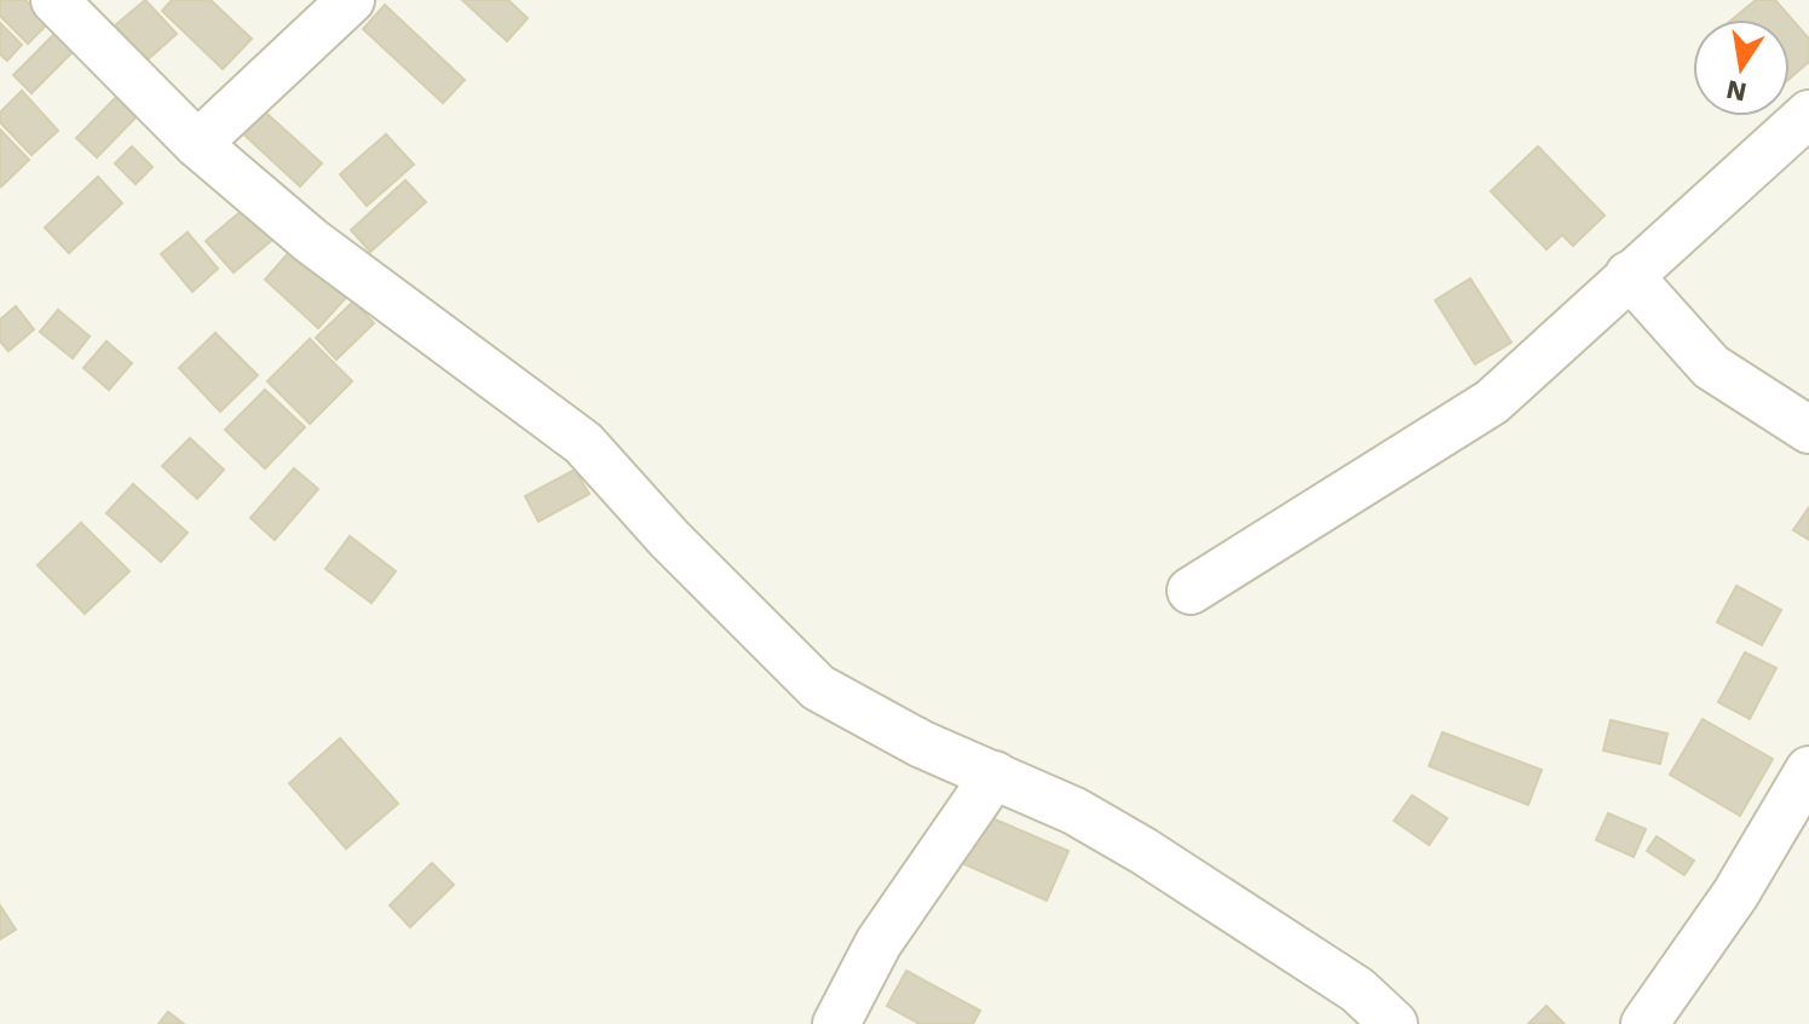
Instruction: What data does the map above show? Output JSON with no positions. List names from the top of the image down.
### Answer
{
  "north": "bottom"
}
